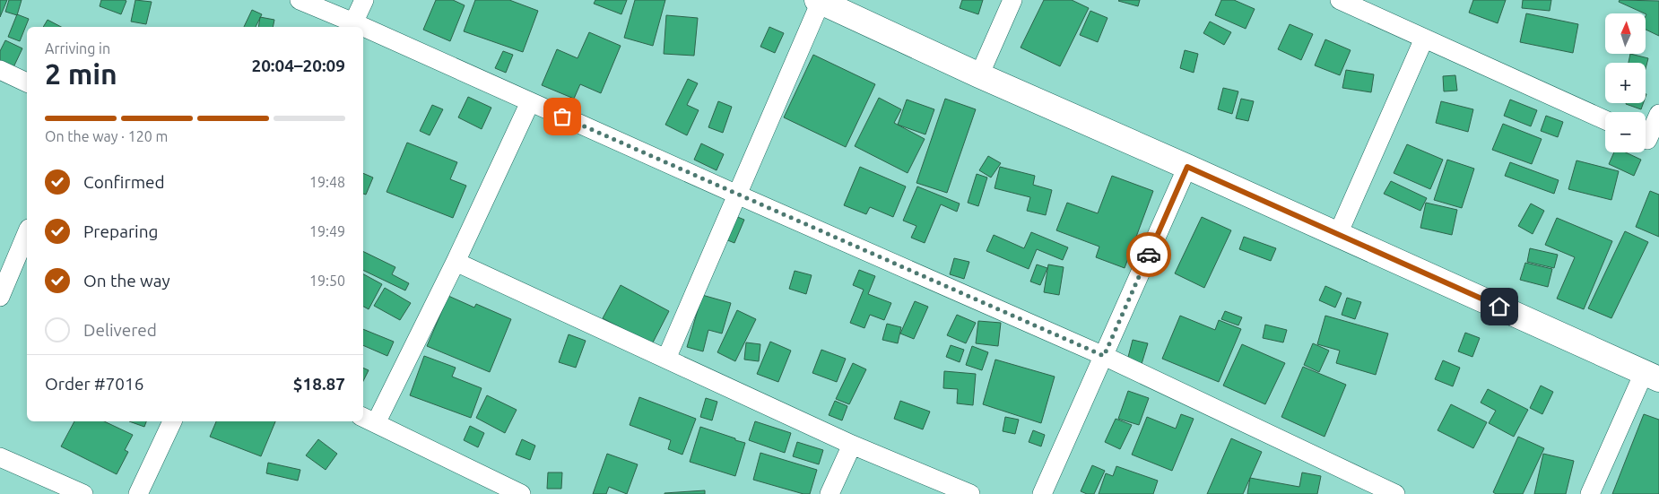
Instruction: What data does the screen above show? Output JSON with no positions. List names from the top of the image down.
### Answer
{
  "north": "top",
  "page": {
    "map_buttons": ["+", "−"],
    "heading": ["2 min", "Arriving in", "20:04–20:09"],
    "panel": ["Order #7016", "$18.87"],
    "bar": "On the way · 120 m",
    "list": [
      ["Confirmed", "19:48"],
      ["Preparing", "19:49"],
      ["On the way", "19:50"],
      "Delivered"
    ]
  }
}
